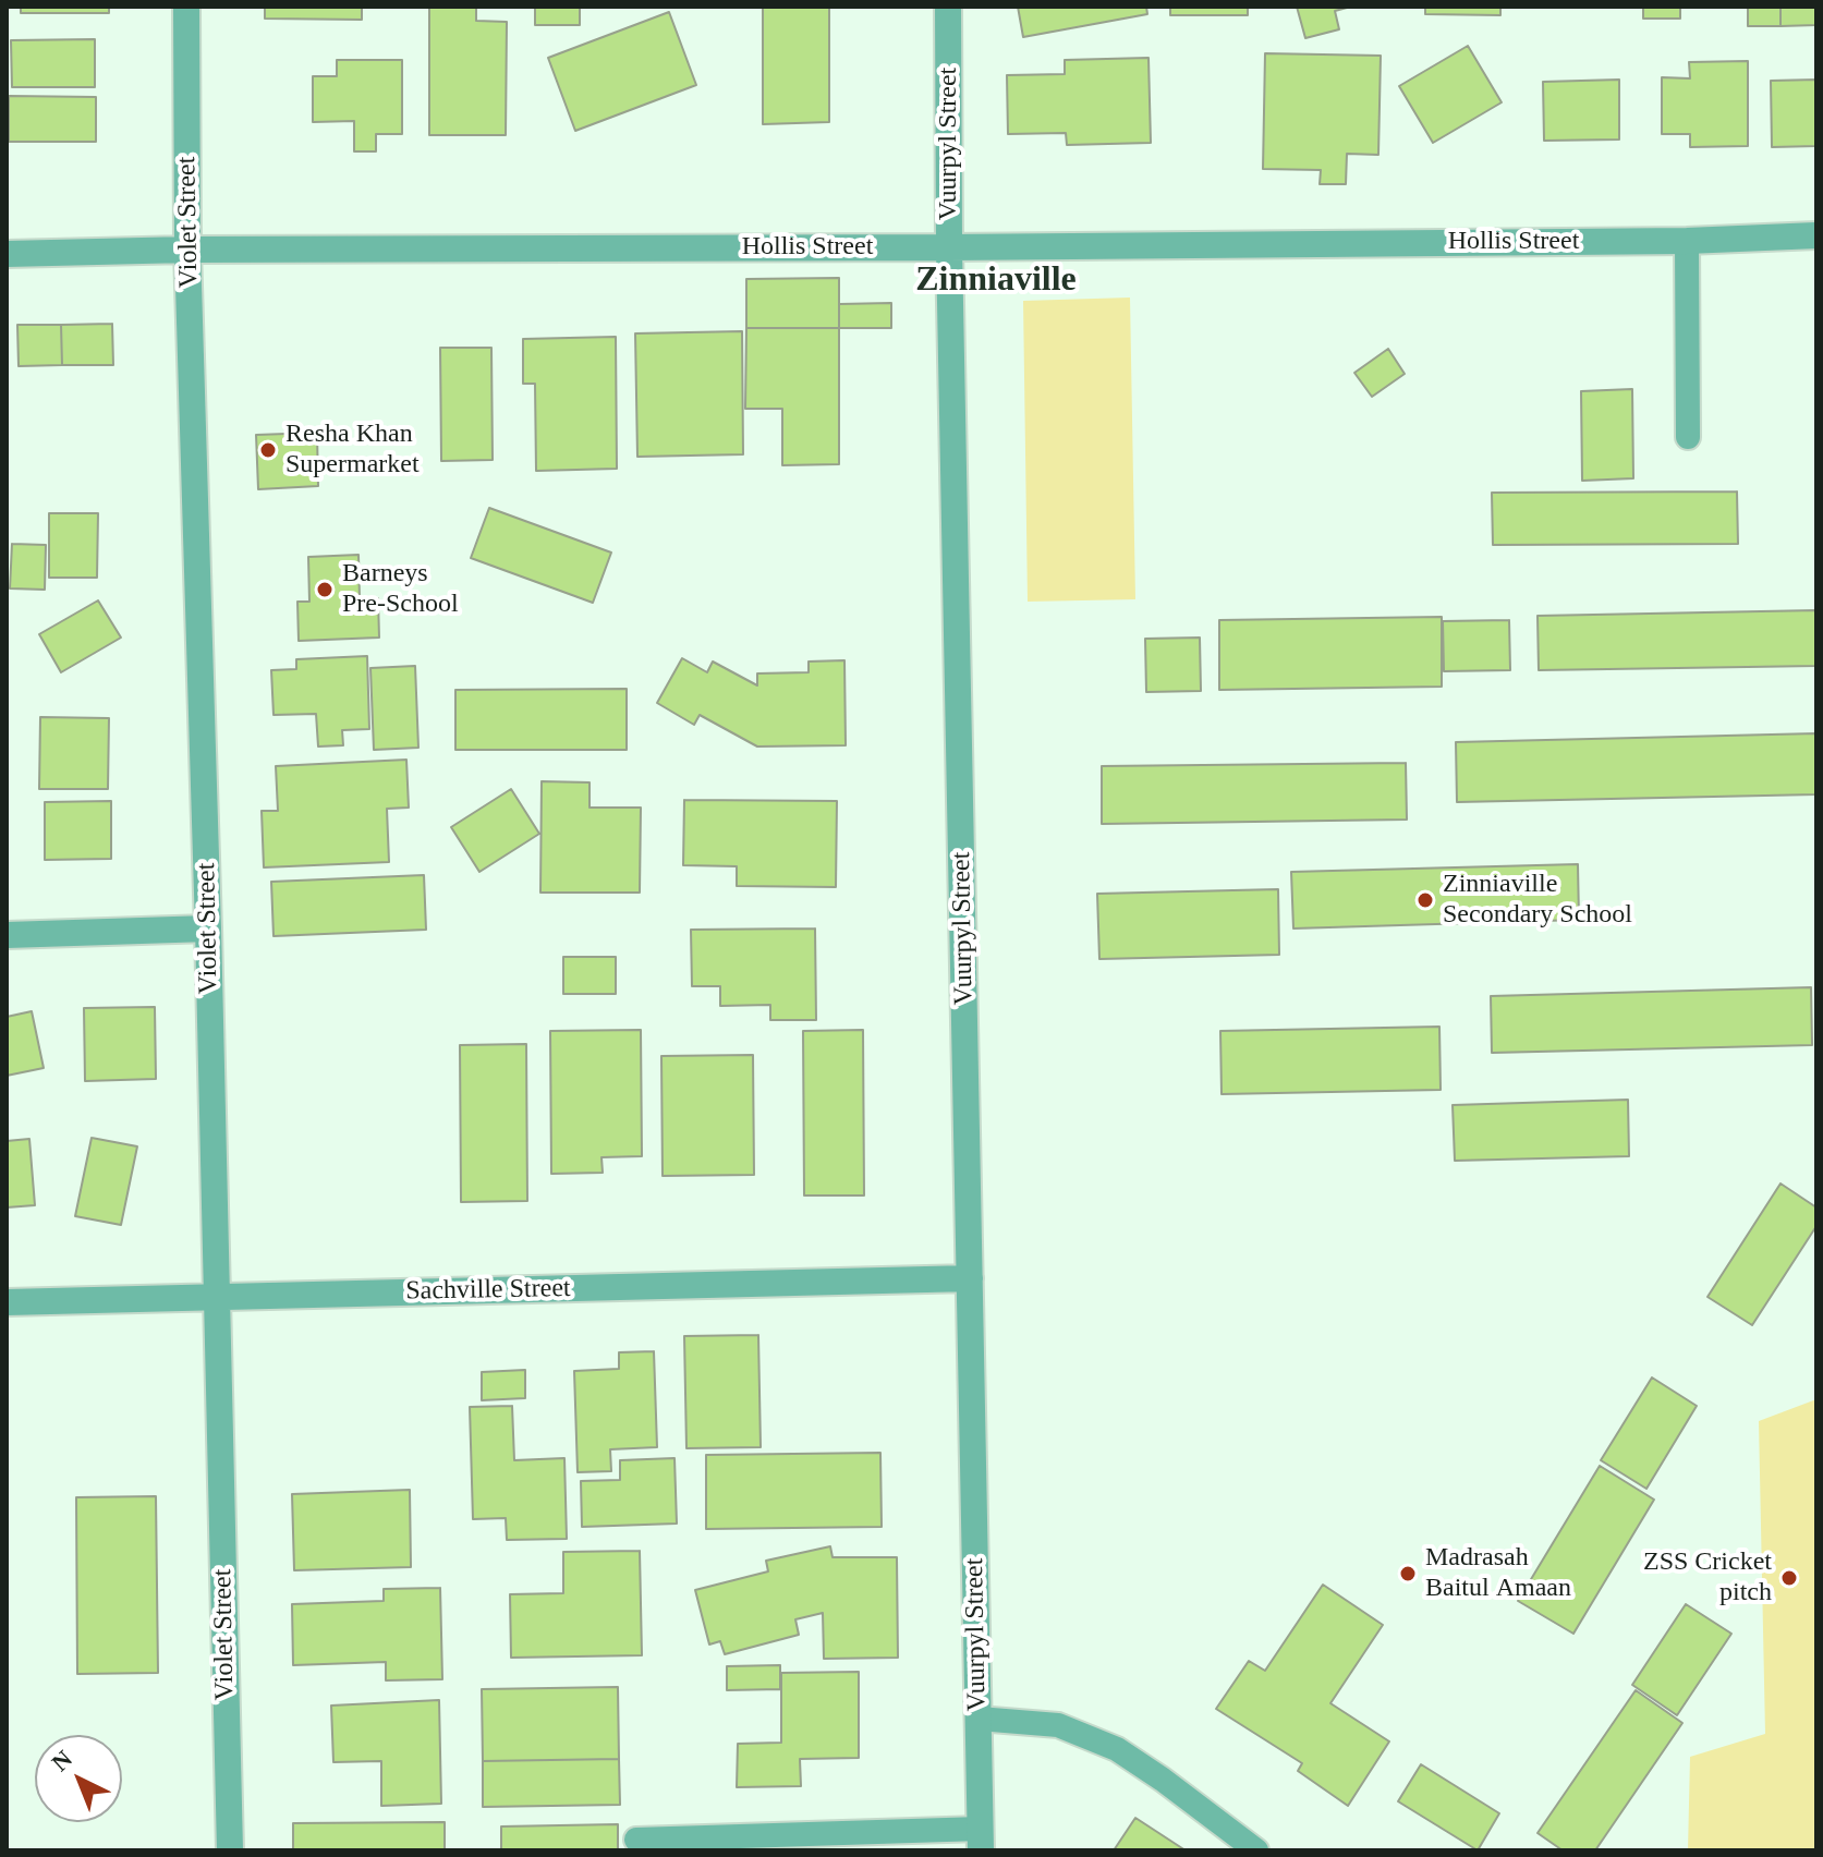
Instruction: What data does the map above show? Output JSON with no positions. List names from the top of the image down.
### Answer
{
  "streets": {
    "street": [
      "Vuurpyl Street",
      "Violet Street",
      "Hollis Street",
      "Sachville Street"
    ]
  },
  "crossings": [
    ["Vuurpyl Street", "Hollis Street"],
    ["Vuurpyl Street", "Sachville Street"],
    ["Violet Street", "Hollis Street"],
    ["Violet Street", "Sachville Street"]
  ],
  "districts": ["Zinniaville"],
  "places": [
    "Resha Khan Supermarket",
    "Barneys Pre-School",
    "Zinniaville Secondary School",
    "Madrasah Baitul Amaan",
    "ZSS Cricket pitch"
  ],
  "north": "top left"
}
